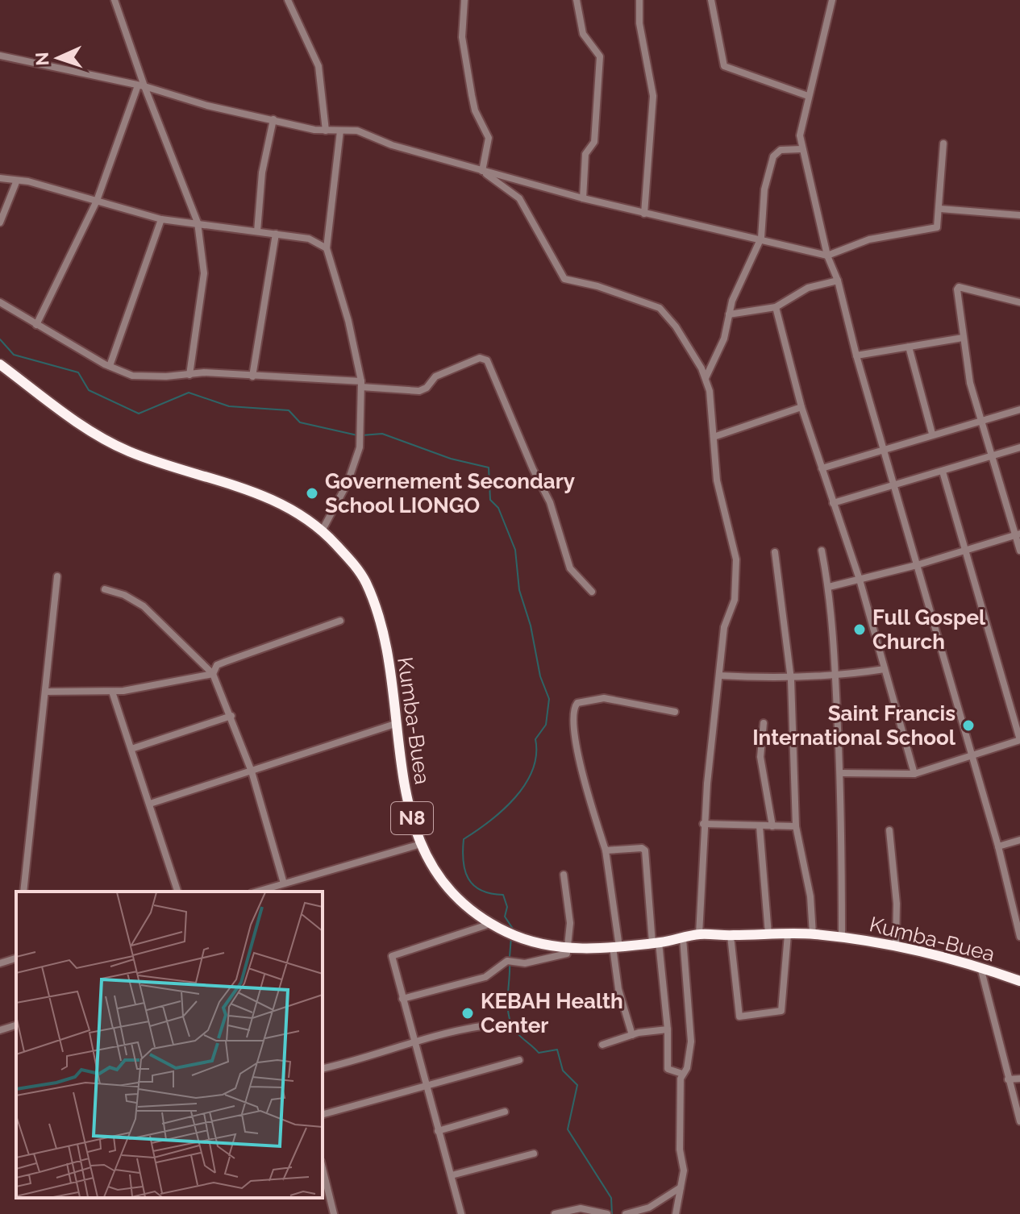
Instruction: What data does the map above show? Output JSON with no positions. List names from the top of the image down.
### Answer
{
  "streets": {
    "highway": ["Kumba-Buea", "N8"]
  },
  "places": [
    "Governement Secondary School LIONGO",
    "Full Gospel Church",
    "Saint Francis International School",
    "KEBAH Health Center"
  ],
  "north": "left"
}
